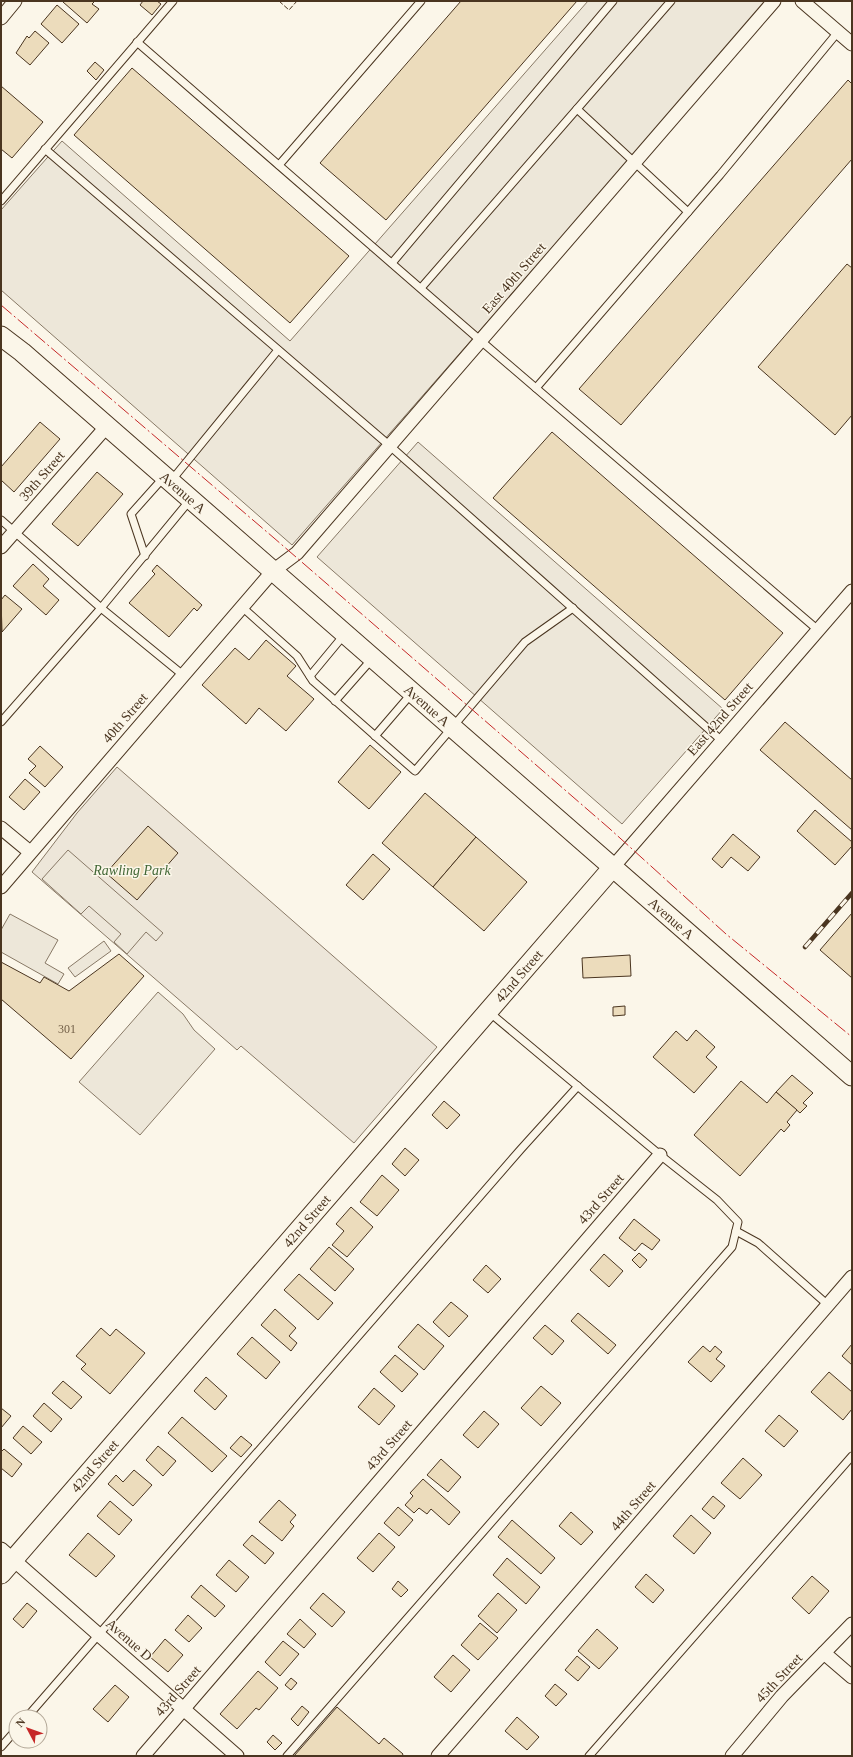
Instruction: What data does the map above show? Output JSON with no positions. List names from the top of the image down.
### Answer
{
  "streets": {
    "main road": ["Avenue A", "42nd Street"],
    "street": [
      "East 40th Street",
      "39th Street",
      "40th Street",
      "East 42nd Street",
      "43rd Street",
      "44th Street",
      "Avenue D",
      "45th Street"
    ]
  },
  "crossings": [
    ["East 40th Street", "Avenue A"],
    ["East 40th Street", "40th Street"],
    ["39th Street", "Avenue A"],
    ["Avenue A", "40th Street"],
    ["Avenue A", "East 42nd Street"],
    ["Avenue A", "42nd Street"],
    ["East 42nd Street", "42nd Street"],
    ["42nd Street", "Avenue D"],
    ["43rd Street", "Avenue D"]
  ],
  "parks": ["Rawling Park"],
  "house_numbers": ["301"],
  "north": "top left"
}
